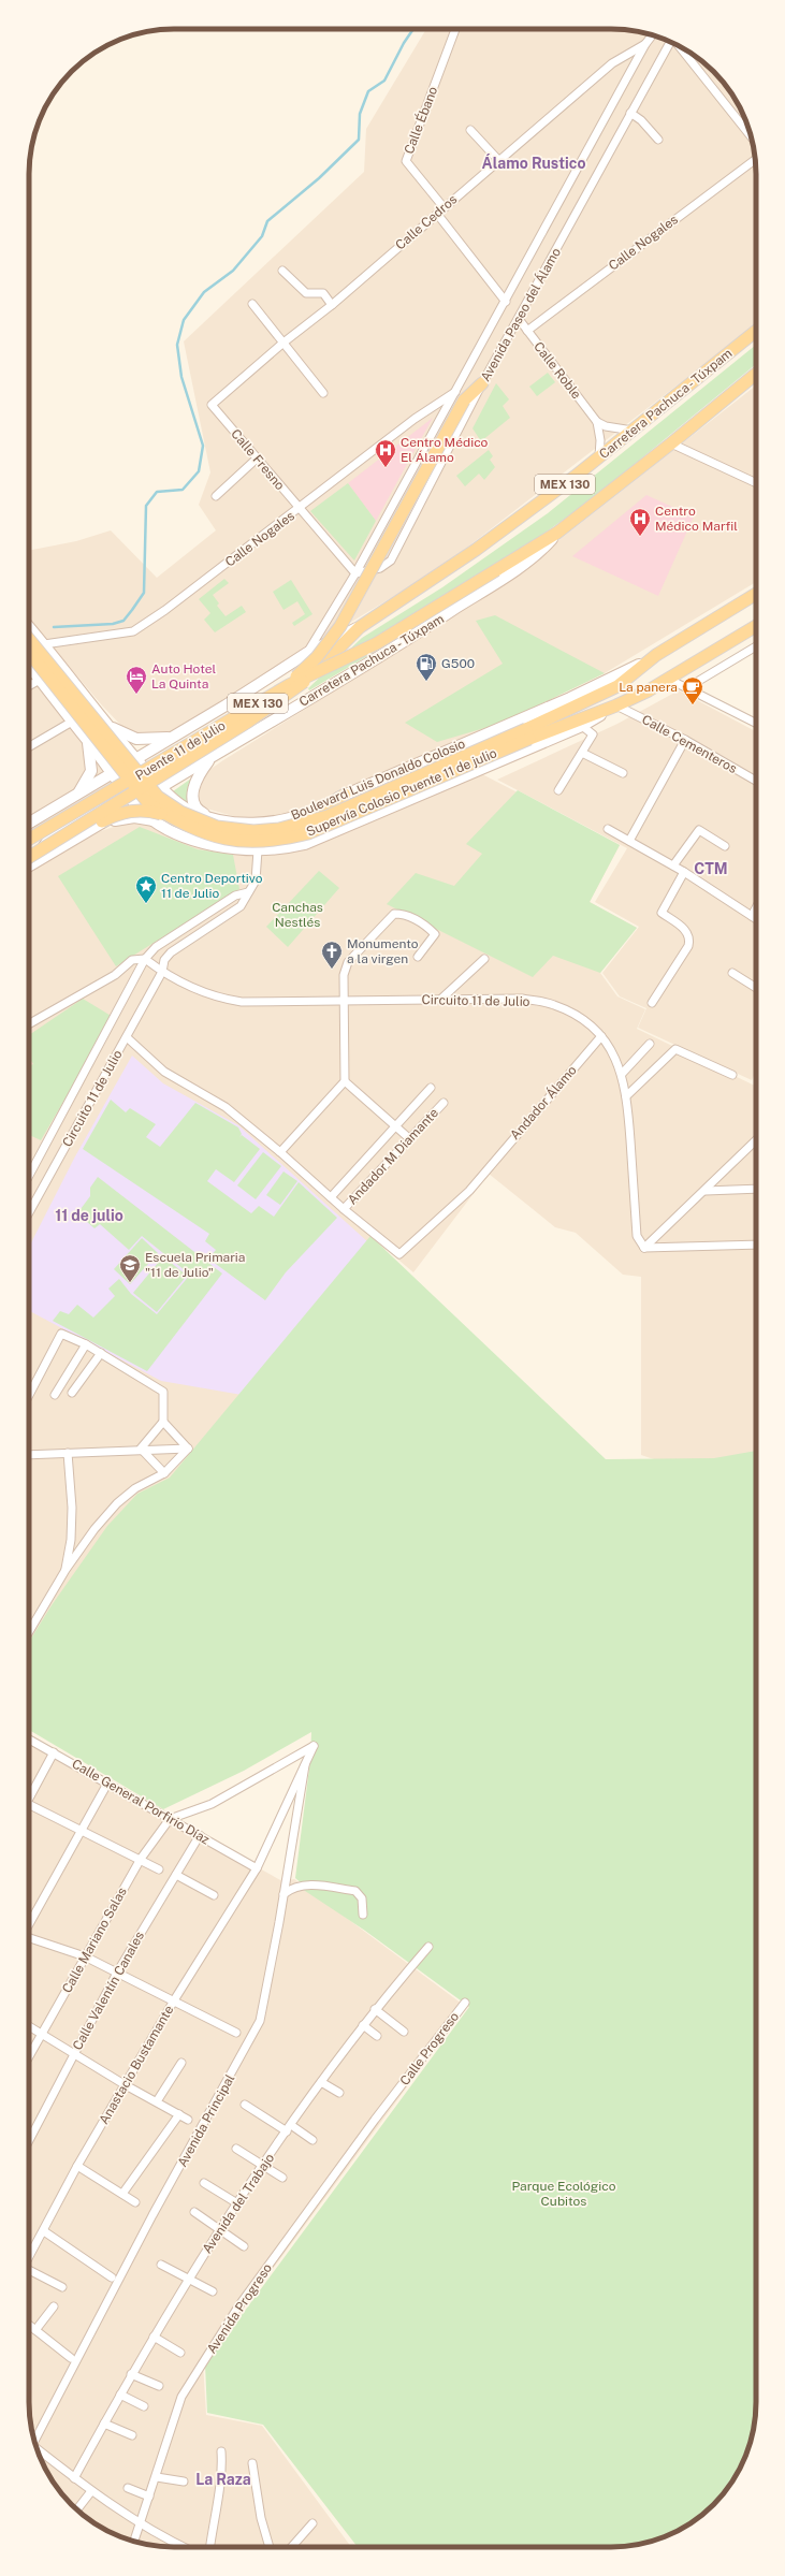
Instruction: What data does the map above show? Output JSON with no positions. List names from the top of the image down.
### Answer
{
  "streets": {
    "main road": [
      "Carretera Pachuca - Túxpam",
      "MEX 130",
      "Puente 11 de julio",
      "Boulevard Luis Donaldo Colosio",
      "Supervía Colosio Puente 11 de julio"
    ],
    "street": [
      "Calle Ébano",
      "Calle Cedros",
      "Calle Nogales",
      "Avenida Paseo del Álamo",
      "Calle Roble",
      "Calle Fresno",
      "Calle Cementeros",
      "Circuito 11 de Julio",
      "Andador Álamo",
      "Andador M Diamante",
      "Calle General Porfirio Díaz",
      "Calle Mariano Salas",
      "Calle Valentín Canales",
      "Calle Progreso",
      "Anastacio Bustamante",
      "Avenida Principal",
      "Avenida del Trabajo",
      "Avenida Progreso"
    ]
  },
  "crossings": [
    ["Calle Ébano", "Calle Cedros"],
    ["Calle Cedros", "Avenida Paseo del Álamo"],
    ["Calle Cedros", "Calle Fresno"],
    ["Calle Nogales", "Avenida Paseo del Álamo"],
    ["Calle Nogales", "Calle Roble"],
    ["Calle Nogales", "Calle Fresno"],
    ["Calle Nogales", "Boulevard Luis Donaldo Colosio"],
    ["Avenida Paseo del Álamo", "Calle Roble"],
    ["Avenida Paseo del Álamo", "Carretera Pachuca - Túxpam"],
    ["Avenida Paseo del Álamo", "Calle Fresno"],
    ["Calle Roble", "Carretera Pachuca - Túxpam"],
    ["Carretera Pachuca - Túxpam", "Puente 11 de julio"],
    ["Carretera Pachuca - Túxpam", "Boulevard Luis Donaldo Colosio"],
    ["Circuito 11 de Julio", "Andador Álamo"],
    ["Andador Álamo", "Andador M Diamante"],
    ["Calle General Porfirio Díaz", "Calle Mariano Salas"],
    ["Calle General Porfirio Díaz", "Calle Valentín Canales"],
    ["Calle General Porfirio Díaz", "Anastacio Bustamante"],
    ["Calle Progreso", "Avenida Progreso"],
    ["Anastacio Bustamante", "Avenida Principal"]
  ],
  "districts": [
    "Álamo Rustico",
    "CTM",
    "11 de julio",
    "La Raza"
  ],
  "parks": ["Canchas Nestlés", "Parque Ecológico Cubitos"],
  "places": {
    "hospital": ["Centro Médico El Álamo", "Centro Médico Marfil"],
    "fuel station": ["G500"],
    "hotel": ["Auto Hotel La Quinta"],
    "cafe": ["La panera"],
    "place": ["Centro Deportivo 11 de Julio"],
    "church": ["Monumento a la virgen"],
    "school or university": ["Escuela Primaria \"11 de Julio\""]
  }
}
